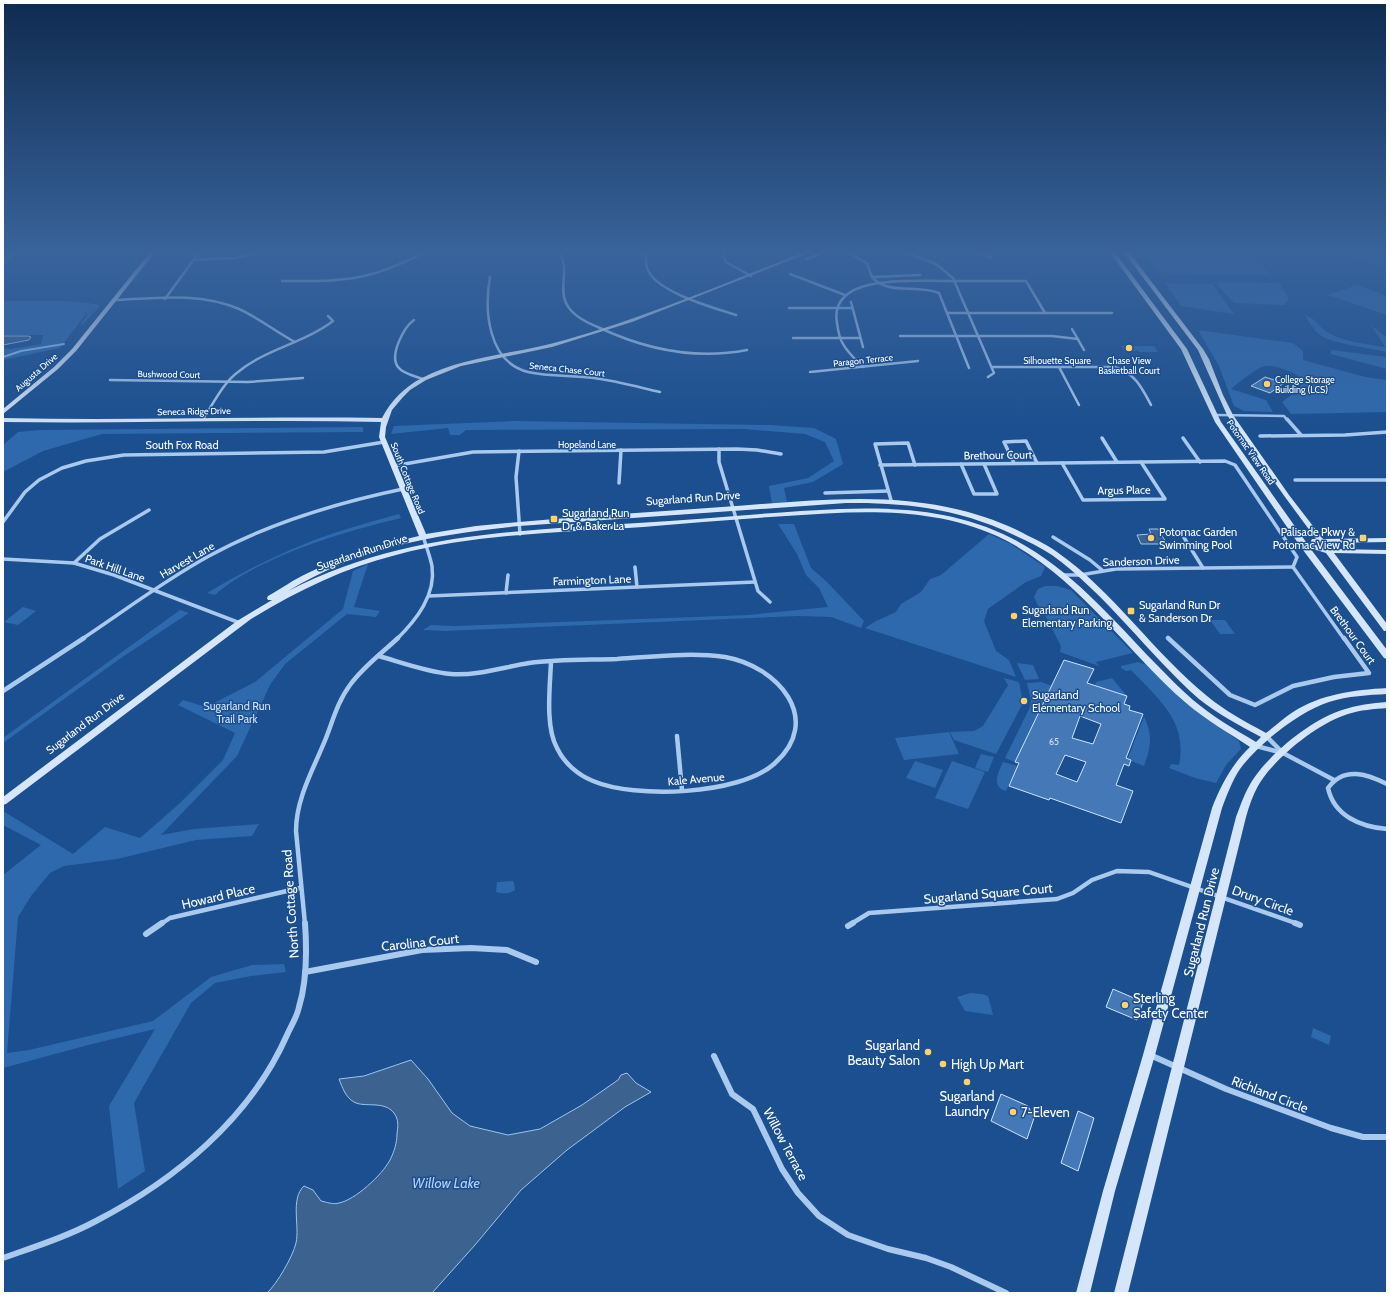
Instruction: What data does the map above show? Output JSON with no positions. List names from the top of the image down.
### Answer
{
  "streets": {
    "street": [
      "Paragon Terrace",
      "Silhouette Square",
      "Seneca Chase Court",
      "Augusta Drive",
      "Bushwood Court",
      "Seneca Ridge Drive",
      "Hopeland Lane",
      "South Fox Road",
      "Potomac View Road",
      "Brethour Court",
      "South Cottage Road",
      "Argus Place",
      "Sugarland Run Drive",
      "Harvest Lane",
      "Sanderson Drive",
      "Park Hill Lane",
      "Farmington Lane",
      "Kale Avenue",
      "Sugarland Square Court",
      "Howard Place",
      "Drury Circle",
      "North Cottage Road",
      "Carolina Court",
      "Richland Circle",
      "Willow Terrace"
    ]
  },
  "crossings": [
    ["Seneca Chase Court", "South Cottage Road"],
    ["Seneca Ridge Drive", "South Cottage Road"],
    ["Hopeland Lane", "South Cottage Road"],
    ["South Fox Road", "South Cottage Road"],
    ["Brethour Court", "Argus Place"],
    ["Brethour Court", "Sanderson Drive"],
    ["South Cottage Road", "Sugarland Run Drive"],
    ["South Cottage Road", "Harvest Lane"],
    ["South Cottage Road", "North Cottage Road"],
    ["Sugarland Run Drive", "Sanderson Drive"],
    ["Sugarland Run Drive", "Park Hill Lane"],
    ["Sugarland Run Drive", "Sugarland Square Court"],
    ["Sugarland Run Drive", "Drury Circle"],
    ["Sugarland Run Drive", "North Cottage Road"],
    ["Sugarland Run Drive", "Richland Circle"],
    ["Harvest Lane", "Park Hill Lane"],
    ["Farmington Lane", "North Cottage Road"],
    ["Kale Avenue", "North Cottage Road"],
    ["Sugarland Square Court", "Drury Circle"],
    ["Howard Place", "North Cottage Road"],
    ["North Cottage Road", "Carolina Court"]
  ],
  "water": ["Willow Lake"],
  "parks": ["Sugarland Run Trail Park"],
  "places": {
    "other": [
      "Chase View Basketball Court",
      "College Storage Building (LCS)",
      "Potomac Garden Swimming Pool",
      "Sugarland Run Elementary Parking",
      "Sugarland Elementary School",
      "Sterling Safety Center",
      "Sugarland Beauty Salon",
      "High Up Mart",
      "Sugarland Laundry",
      "7-Eleven"
    ],
    "transit": ["Sugarland Run Dr & Baker La", "Palisade Pkwy & Potomac View Rd", "Sugarland Run Dr & Sanderson Dr"]
  },
  "house_numbers": ["65"]
}
